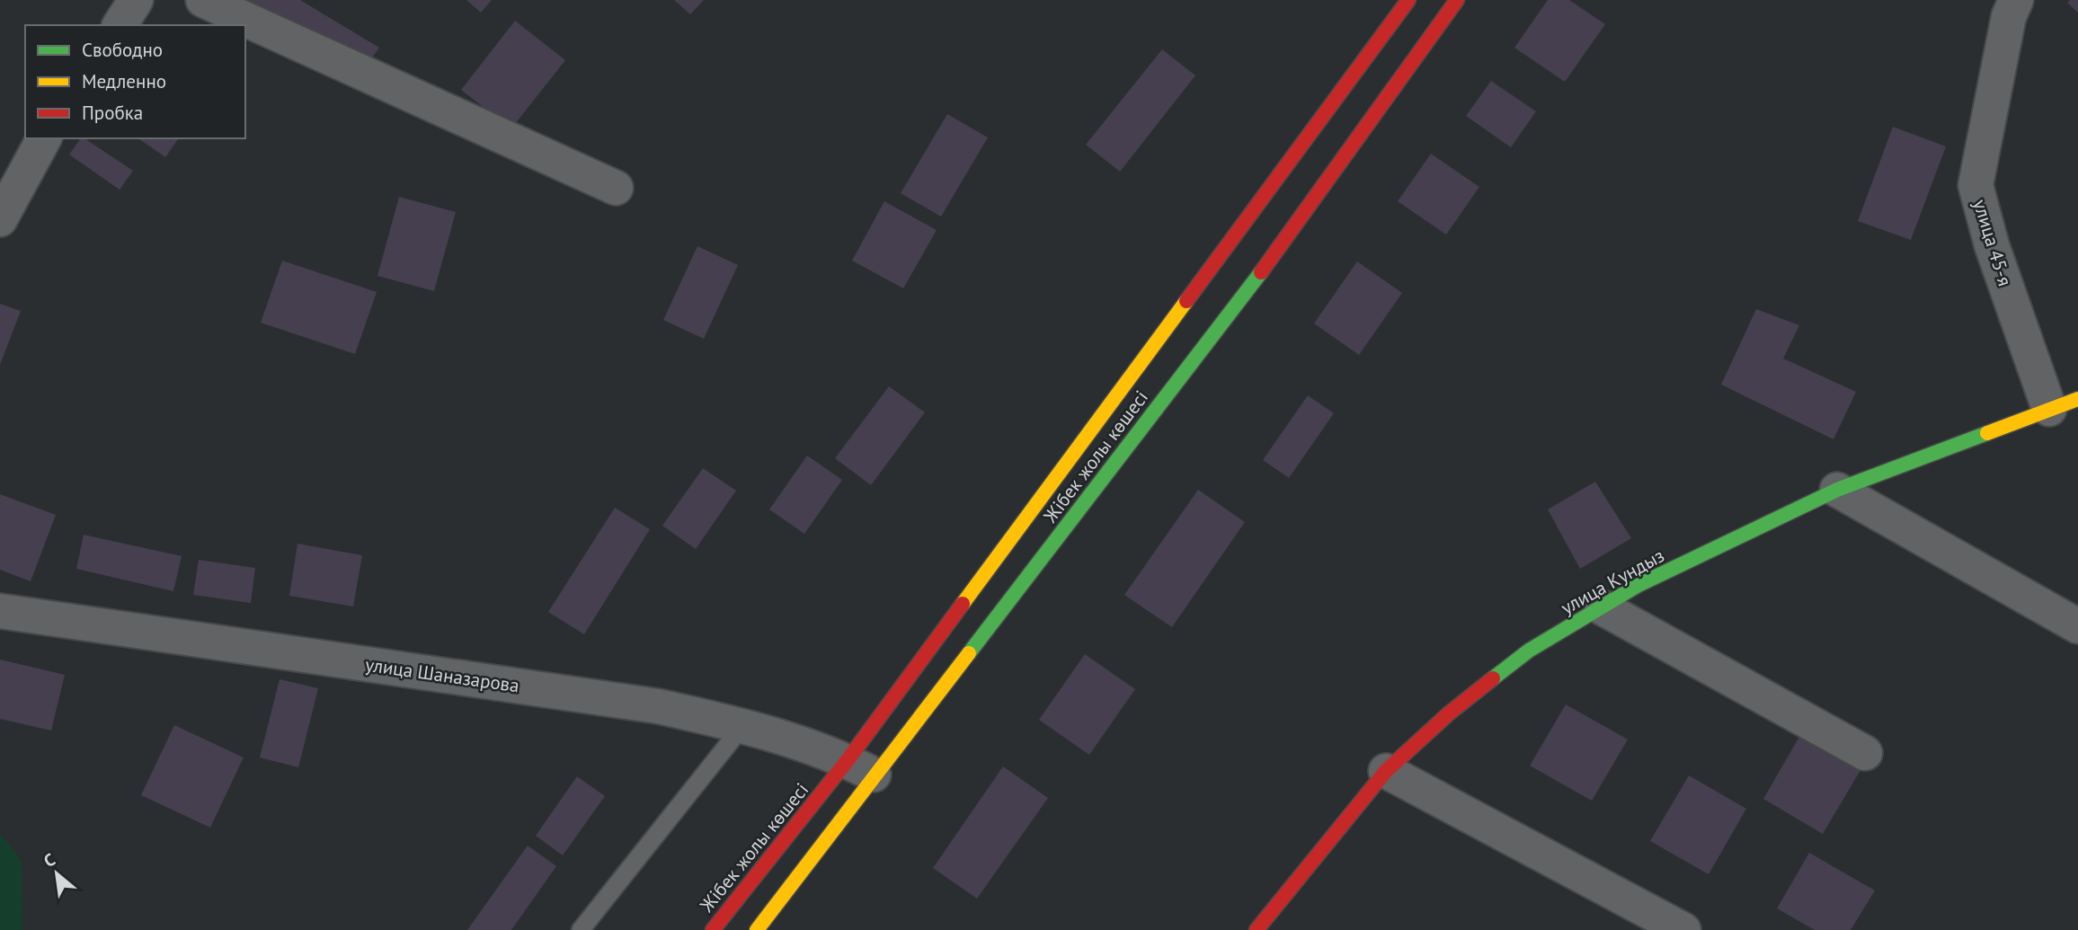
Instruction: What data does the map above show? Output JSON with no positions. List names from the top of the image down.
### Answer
{
  "streets": {
    "main road": ["Жібек жолы көшесі", "улица Кундыз"],
    "street": ["улица 45-я", "улица Шаназарова"]
  },
  "crossings": [
    ["улица 45-я", "улица Кундыз"],
    ["Жібек жолы көшесі", "улица Шаназарова"]
  ],
  "legend": ["Свободно", "Медленно", "Пробка"],
  "north": "top left"
}
